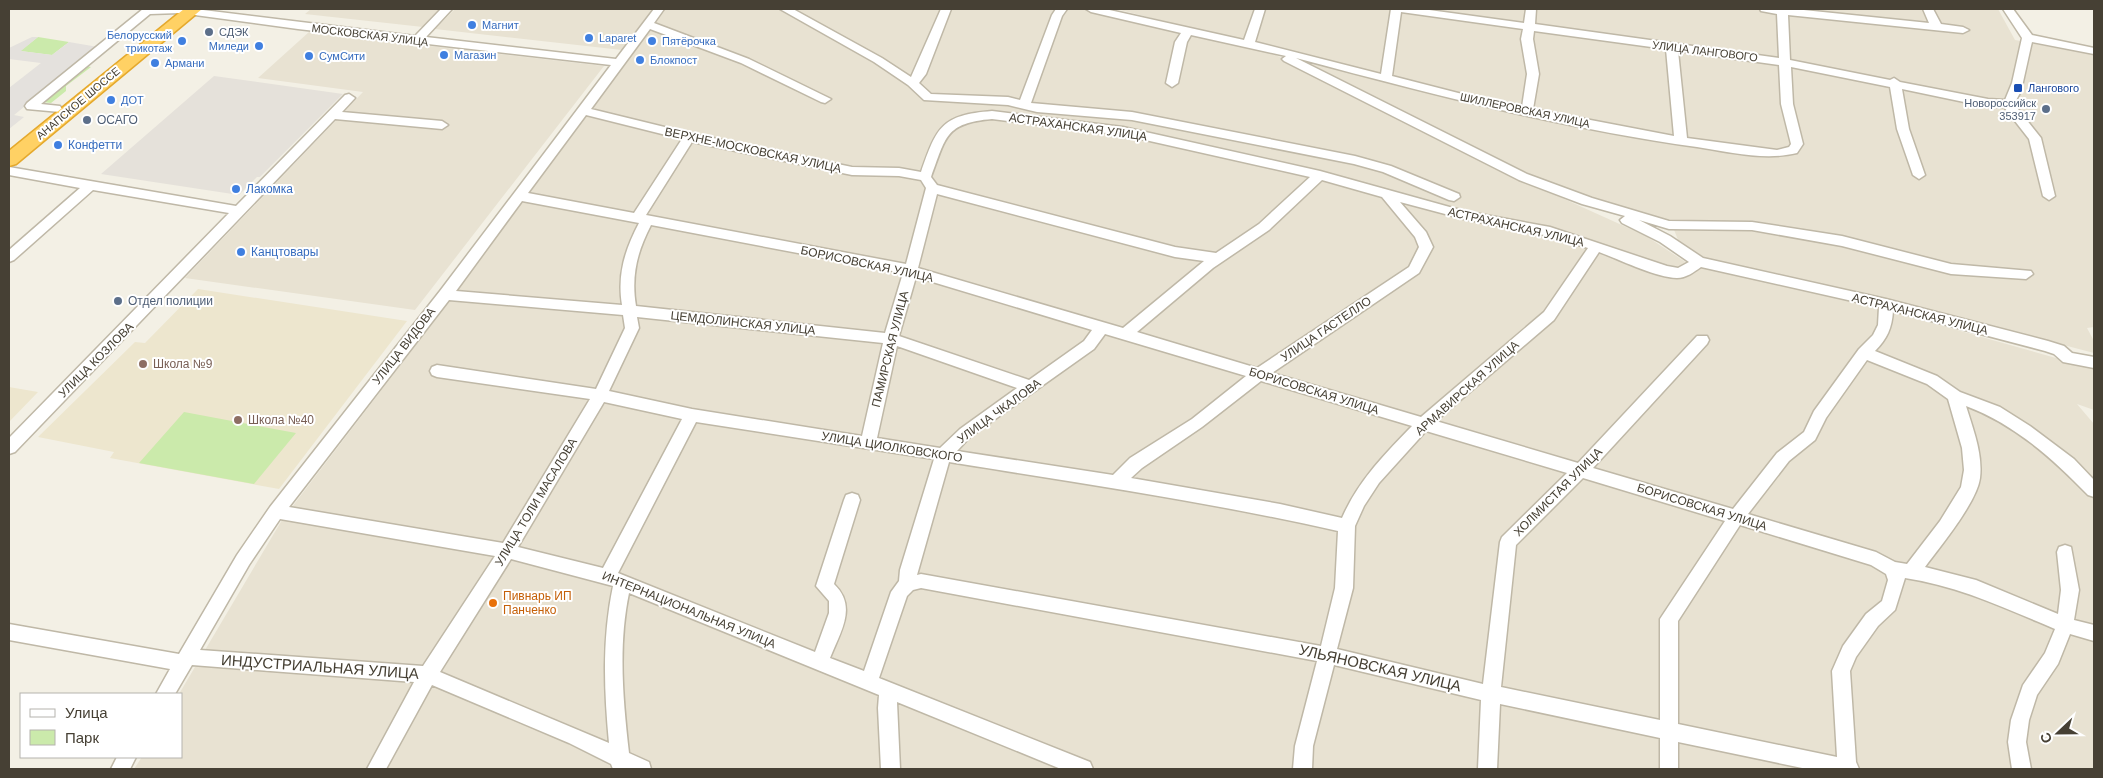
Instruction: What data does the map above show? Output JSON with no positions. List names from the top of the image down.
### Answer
{
  "streets": {
    "highway": ["АНАПСКОЕ ШОССЕ"],
    "street": [
      "МОСКОВСКАЯ УЛИЦА",
      "УЛИЦА ЛАНГОВОГО",
      "ШИЛЛЕРОВСКАЯ УЛИЦА",
      "АСТРАХАНСКАЯ УЛИЦА",
      "ВЕРХНЕ-МОСКОВСКАЯ УЛИЦА",
      "БОРИСОВСКАЯ УЛИЦА",
      "ЦЕМДОЛИНСКАЯ УЛИЦА",
      "УЛИЦА ГАСТЕЛЛО",
      "УЛИЦА ВИДОВА",
      "ПАМИРСКАЯ УЛИЦА",
      "УЛИЦА КОЗЛОВА",
      "АРМАВИРСКАЯ УЛИЦА",
      "УЛИЦА ЧКАЛОВА",
      "УЛИЦА ЦИОЛКОВСКОГО",
      "ХОЛМИСТАЯ УЛИЦА",
      "УЛИЦА ТОЛИ МАСАЛОВА",
      "ИНТЕРНАЦИОНАЛЬНАЯ УЛИЦА",
      "ИНДУСТРИАЛЬНАЯ УЛИЦА",
      "УЛЬЯНОВСКАЯ УЛИЦА"
    ]
  },
  "crossings": [
    ["МОСКОВСКАЯ УЛИЦА", "АНАПСКОЕ ШОССЕ"],
    ["МОСКОВСКАЯ УЛИЦА", "УЛИЦА ВИДОВА"],
    ["УЛИЦА ЛАНГОВОГО", "ШИЛЛЕРОВСКАЯ УЛИЦА"],
    ["АСТРАХАНСКАЯ УЛИЦА", "УЛИЦА ГАСТЕЛЛО"],
    ["АСТРАХАНСКАЯ УЛИЦА", "ПАМИРСКАЯ УЛИЦА"],
    ["АСТРАХАНСКАЯ УЛИЦА", "АРМАВИРСКАЯ УЛИЦА"],
    ["ВЕРХНЕ-МОСКОВСКАЯ УЛИЦА", "УЛИЦА ВИДОВА"],
    ["ВЕРХНЕ-МОСКОВСКАЯ УЛИЦА", "ПАМИРСКАЯ УЛИЦА"],
    ["ВЕРХНЕ-МОСКОВСКАЯ УЛИЦА", "УЛИЦА ТОЛИ МАСАЛОВА"],
    ["БОРИСОВСКАЯ УЛИЦА", "УЛИЦА ГАСТЕЛЛО"],
    ["БОРИСОВСКАЯ УЛИЦА", "УЛИЦА ВИДОВА"],
    ["БОРИСОВСКАЯ УЛИЦА", "ПАМИРСКАЯ УЛИЦА"],
    ["БОРИСОВСКАЯ УЛИЦА", "АРМАВИРСКАЯ УЛИЦА"],
    ["БОРИСОВСКАЯ УЛИЦА", "УЛИЦА ЧКАЛОВА"],
    ["БОРИСОВСКАЯ УЛИЦА", "ХОЛМИСТАЯ УЛИЦА"],
    ["БОРИСОВСКАЯ УЛИЦА", "УЛИЦА ТОЛИ МАСАЛОВА"],
    ["ЦЕМДОЛИНСКАЯ УЛИЦА", "УЛИЦА ВИДОВА"],
    ["ЦЕМДОЛИНСКАЯ УЛИЦА", "ПАМИРСКАЯ УЛИЦА"],
    ["ЦЕМДОЛИНСКАЯ УЛИЦА", "УЛИЦА ЧКАЛОВА"],
    ["ЦЕМДОЛИНСКАЯ УЛИЦА", "УЛИЦА ТОЛИ МАСАЛОВА"],
    ["УЛИЦА ГАСТЕЛЛО", "УЛИЦА ЦИОЛКОВСКОГО"],
    ["УЛИЦА ВИДОВА", "ИНТЕРНАЦИОНАЛЬНАЯ УЛИЦА"],
    ["УЛИЦА ВИДОВА", "ИНДУСТРИАЛЬНАЯ УЛИЦА"],
    ["ПАМИРСКАЯ УЛИЦА", "УЛИЦА ЦИОЛКОВСКОГО"],
    ["АРМАВИРСКАЯ УЛИЦА", "УЛИЦА ЦИОЛКОВСКОГО"],
    ["АРМАВИРСКАЯ УЛИЦА", "УЛЬЯНОВСКАЯ УЛИЦА"],
    ["УЛИЦА ЧКАЛОВА", "УЛИЦА ЦИОЛКОВСКОГО"],
    ["УЛИЦА ЧКАЛОВА", "ИНТЕРНАЦИОНАЛЬНАЯ УЛИЦА"],
    ["УЛИЦА ЧКАЛОВА", "УЛЬЯНОВСКАЯ УЛИЦА"],
    ["УЛИЦА ЦИОЛКОВСКОГО", "УЛИЦА ТОЛИ МАСАЛОВА"],
    ["ХОЛМИСТАЯ УЛИЦА", "УЛЬЯНОВСКАЯ УЛИЦА"],
    ["УЛИЦА ТОЛИ МАСАЛОВА", "ИНТЕРНАЦИОНАЛЬНАЯ УЛИЦА"],
    ["УЛИЦА ТОЛИ МАСАЛОВА", "ИНДУСТРИАЛЬНАЯ УЛИЦА"]
  ],
  "places": {
    "other": [
      "Магнит",
      "СДЭК",
      "Laparet",
      "Белорусский трикотаж",
      "Пятёрочка",
      "Миледи",
      "Магазин",
      "СумСити",
      "Блокпост",
      "Армани",
      "ДОТ",
      "Новороссийск 353917",
      "ОСАГО",
      "Конфетти",
      "Лакомка",
      "Канцтовары",
      "Отдел полиции",
      "Школа №9",
      "Школа №40",
      "Пивнарь ИП Панченко"
    ],
    "transit": ["Лангового"]
  },
  "legend": ["Улица", "Парк"],
  "north": "left"
}
